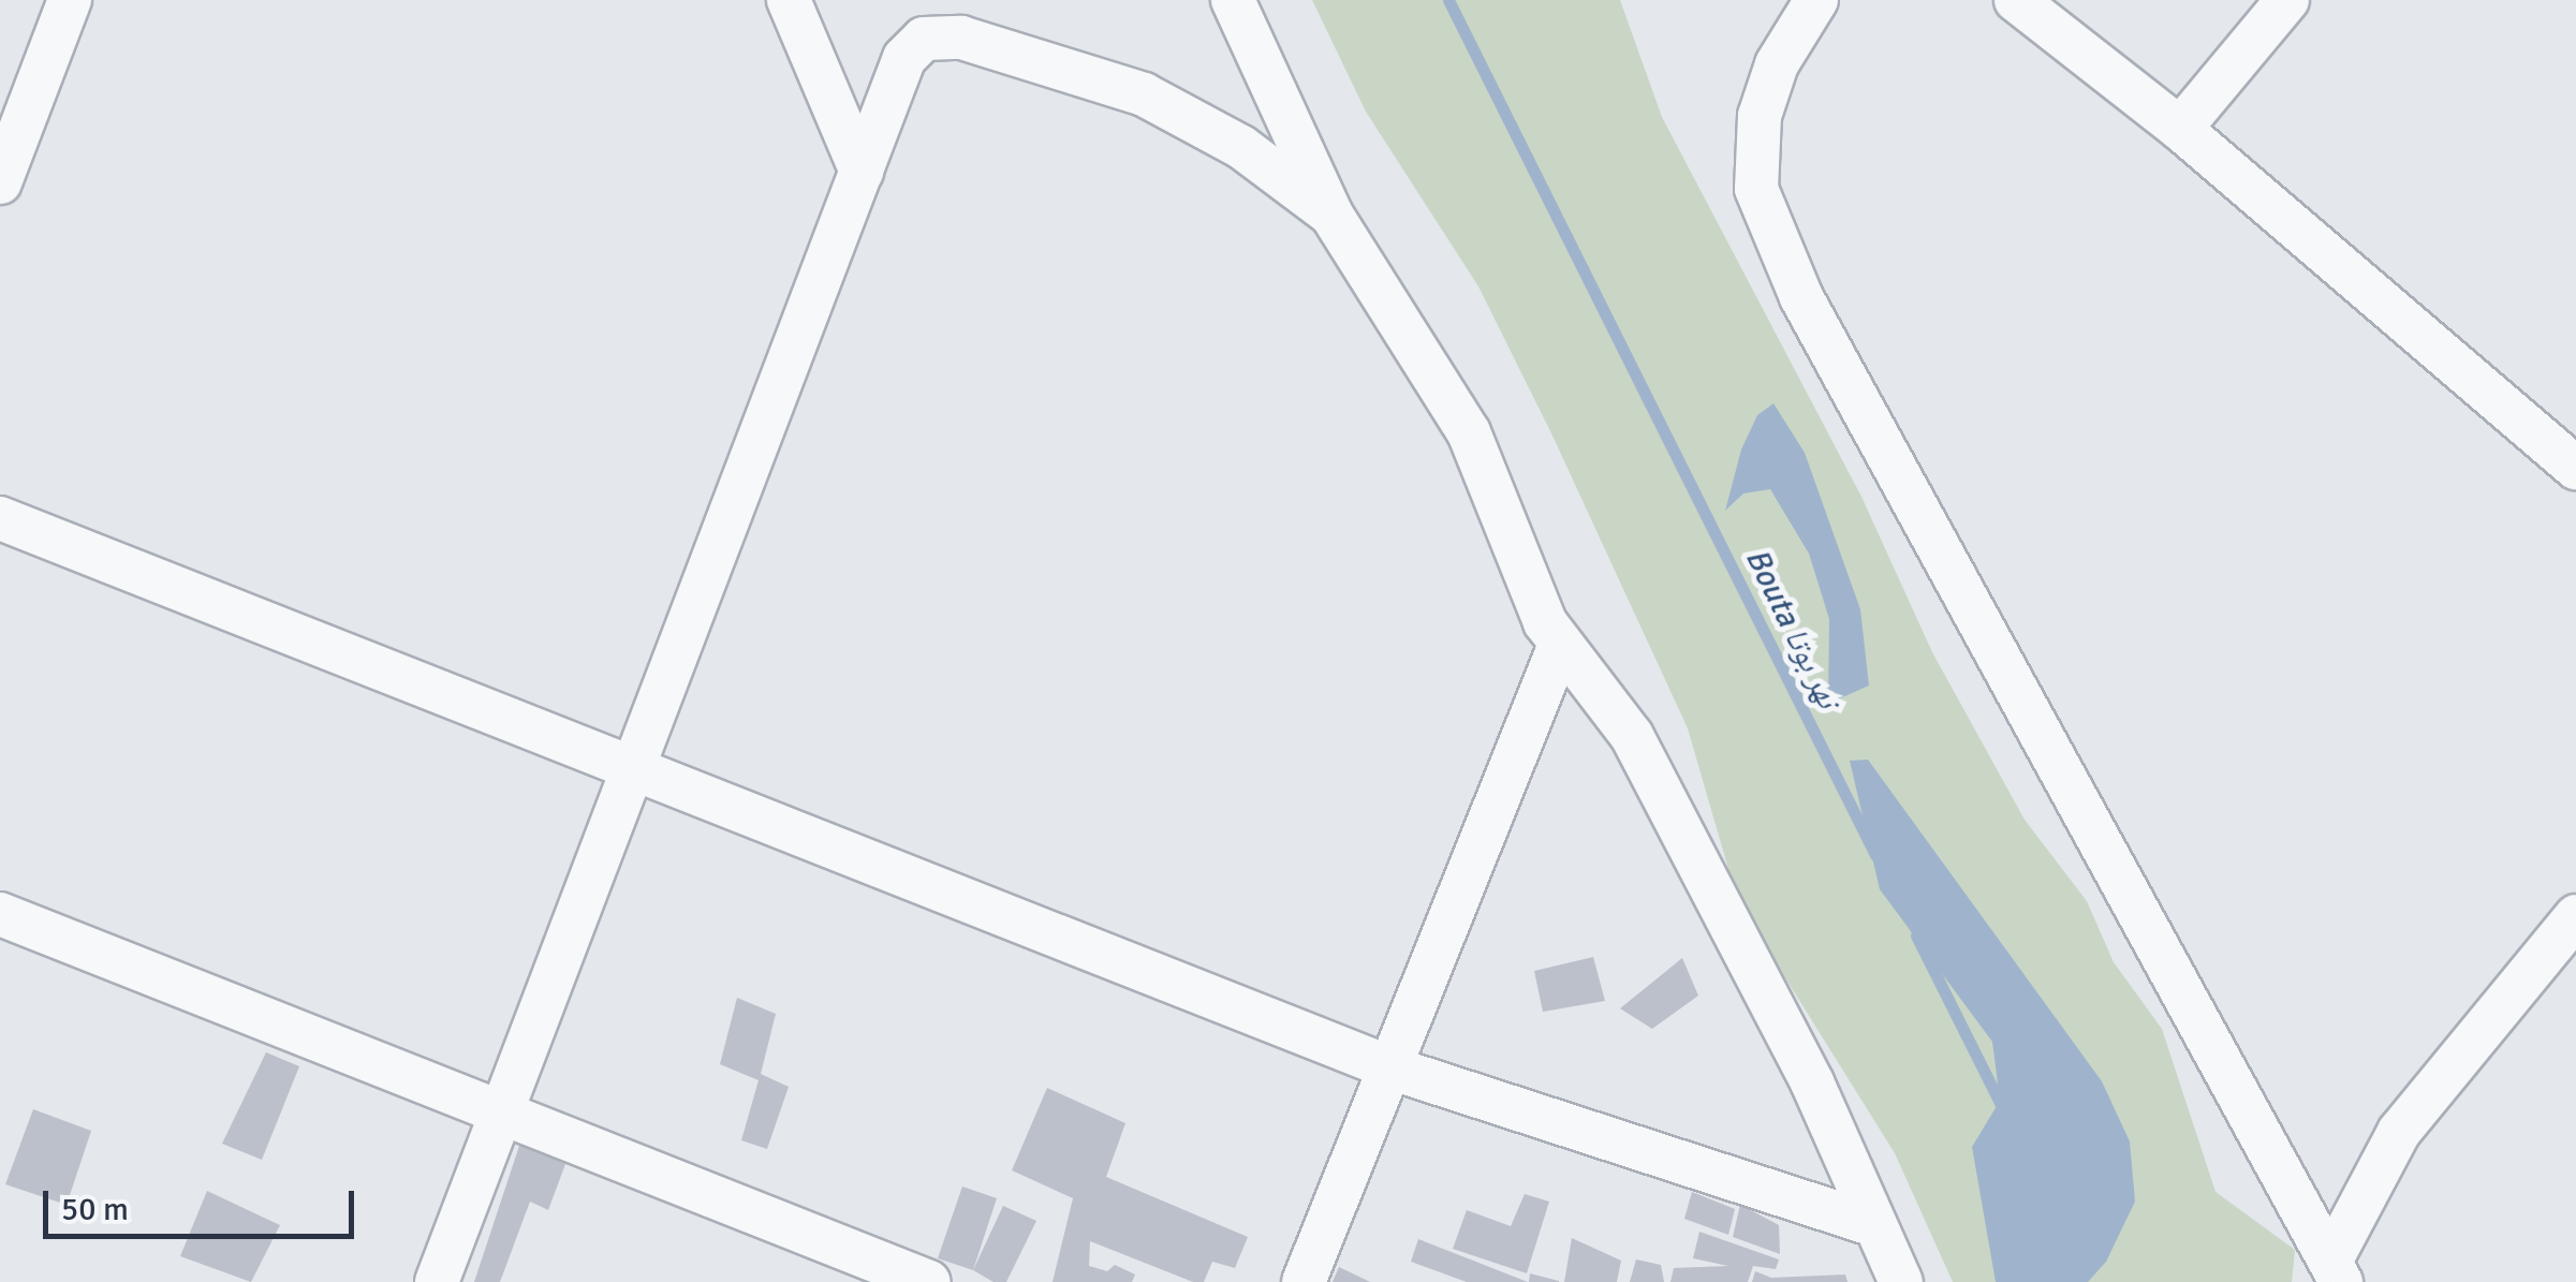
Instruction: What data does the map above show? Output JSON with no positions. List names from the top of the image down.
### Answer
{
  "water": ["Bouta نهر بوتا"],
  "scale_bar": "50 m"
}
